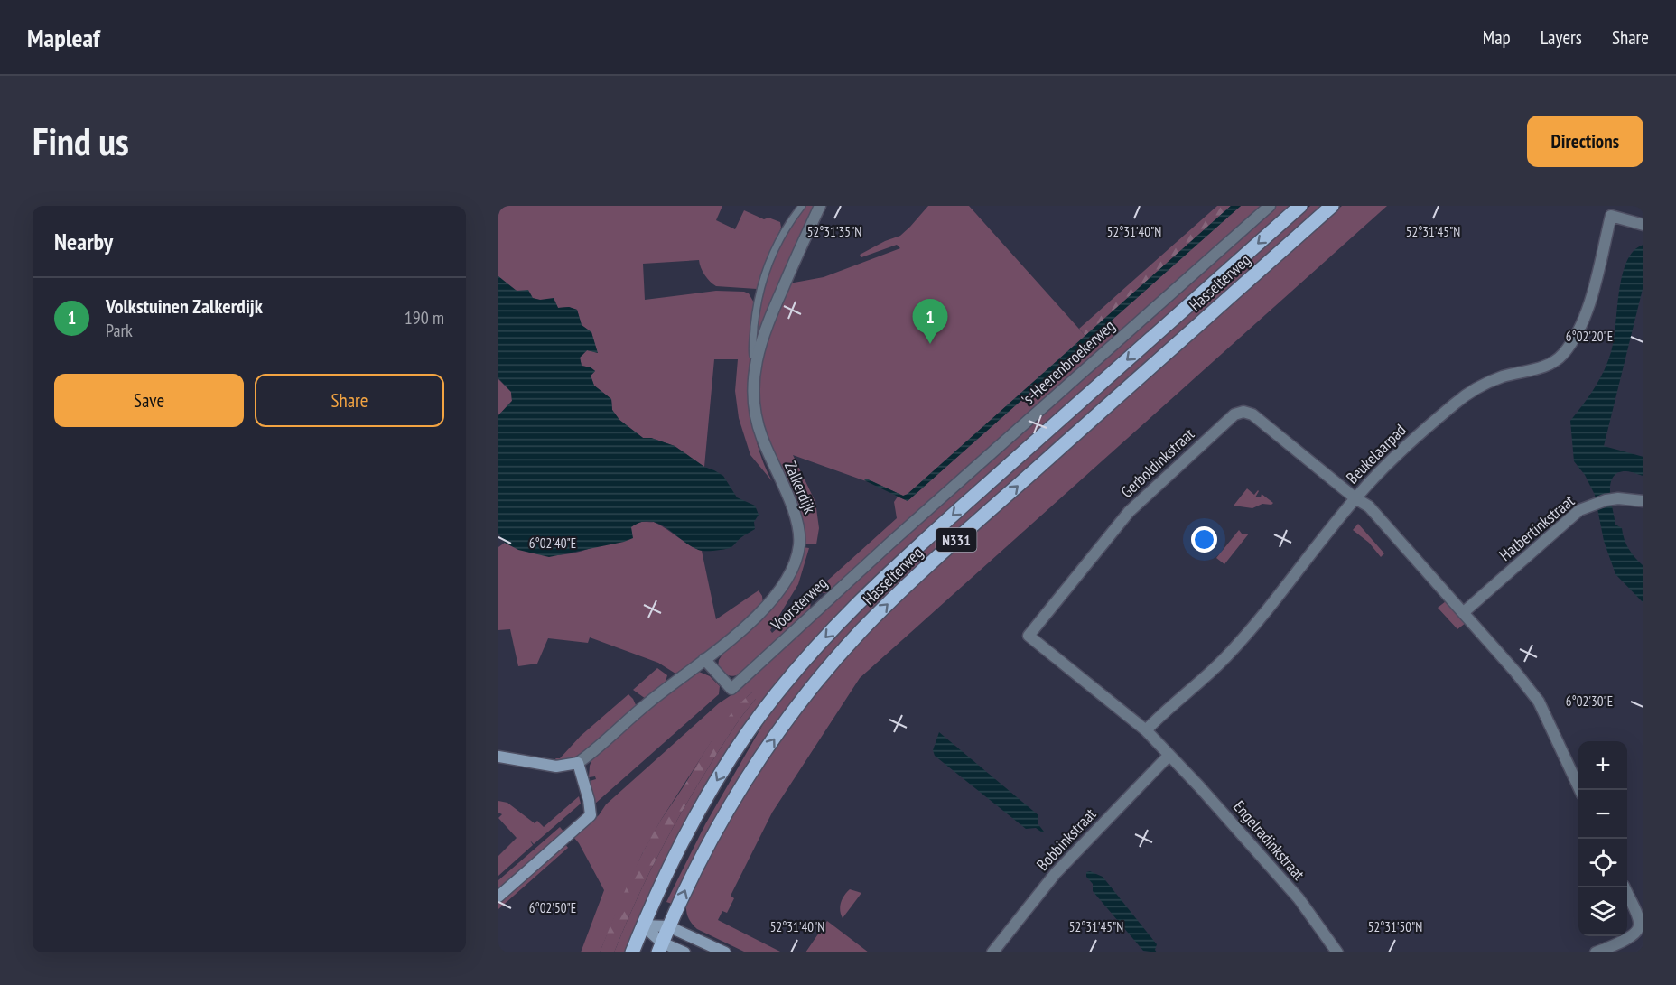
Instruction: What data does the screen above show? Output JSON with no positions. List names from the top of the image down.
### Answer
{
  "streets": {
    "main road": ["Hasselterweg", "N331"],
    "street": [
      "'s-Heerenbroekerweg",
      "Beukelaarpad",
      "Gerboldinkstraat",
      "Zalkerdijk",
      "Hatbertinkstraat",
      "Voorsterweg",
      "Bobbinkstraat",
      "Engelradinkstraat"
    ]
  },
  "crossings": [
    ["'s-Heerenbroekerweg", "Voorsterweg"],
    ["Beukelaarpad", "Gerboldinkstraat"],
    ["Gerboldinkstraat", "Hatbertinkstraat"],
    ["Gerboldinkstraat", "Bobbinkstraat"],
    ["Gerboldinkstraat", "Engelradinkstraat"],
    ["Zalkerdijk", "Voorsterweg"],
    ["Bobbinkstraat", "Engelradinkstraat"]
  ],
  "page": {
    "header": "Mapleaf",
    "nav": ["Map", "Layers", "Share"],
    "buttons": [
      "Directions",
      ["Save", "Share"]
    ],
    "title": "Find us",
    "heading": "Nearby",
    "list": [
      {
        "mark": "1",
        "name": "Volkstuinen Zalkerdijk",
        "note": "Park",
        "value": "190 m"
      }
    ],
    "pins": "1",
    "map_buttons": ["+", "−"]
  },
  "coordinates": [
    "52°31'35\"N",
    "52°31'40\"N",
    "52°31'45\"N",
    "6°02'20\"E",
    "6°02'40\"E",
    "6°02'30\"E",
    "6°02'50\"E",
    "52°31'50\"N"
  ]
}
